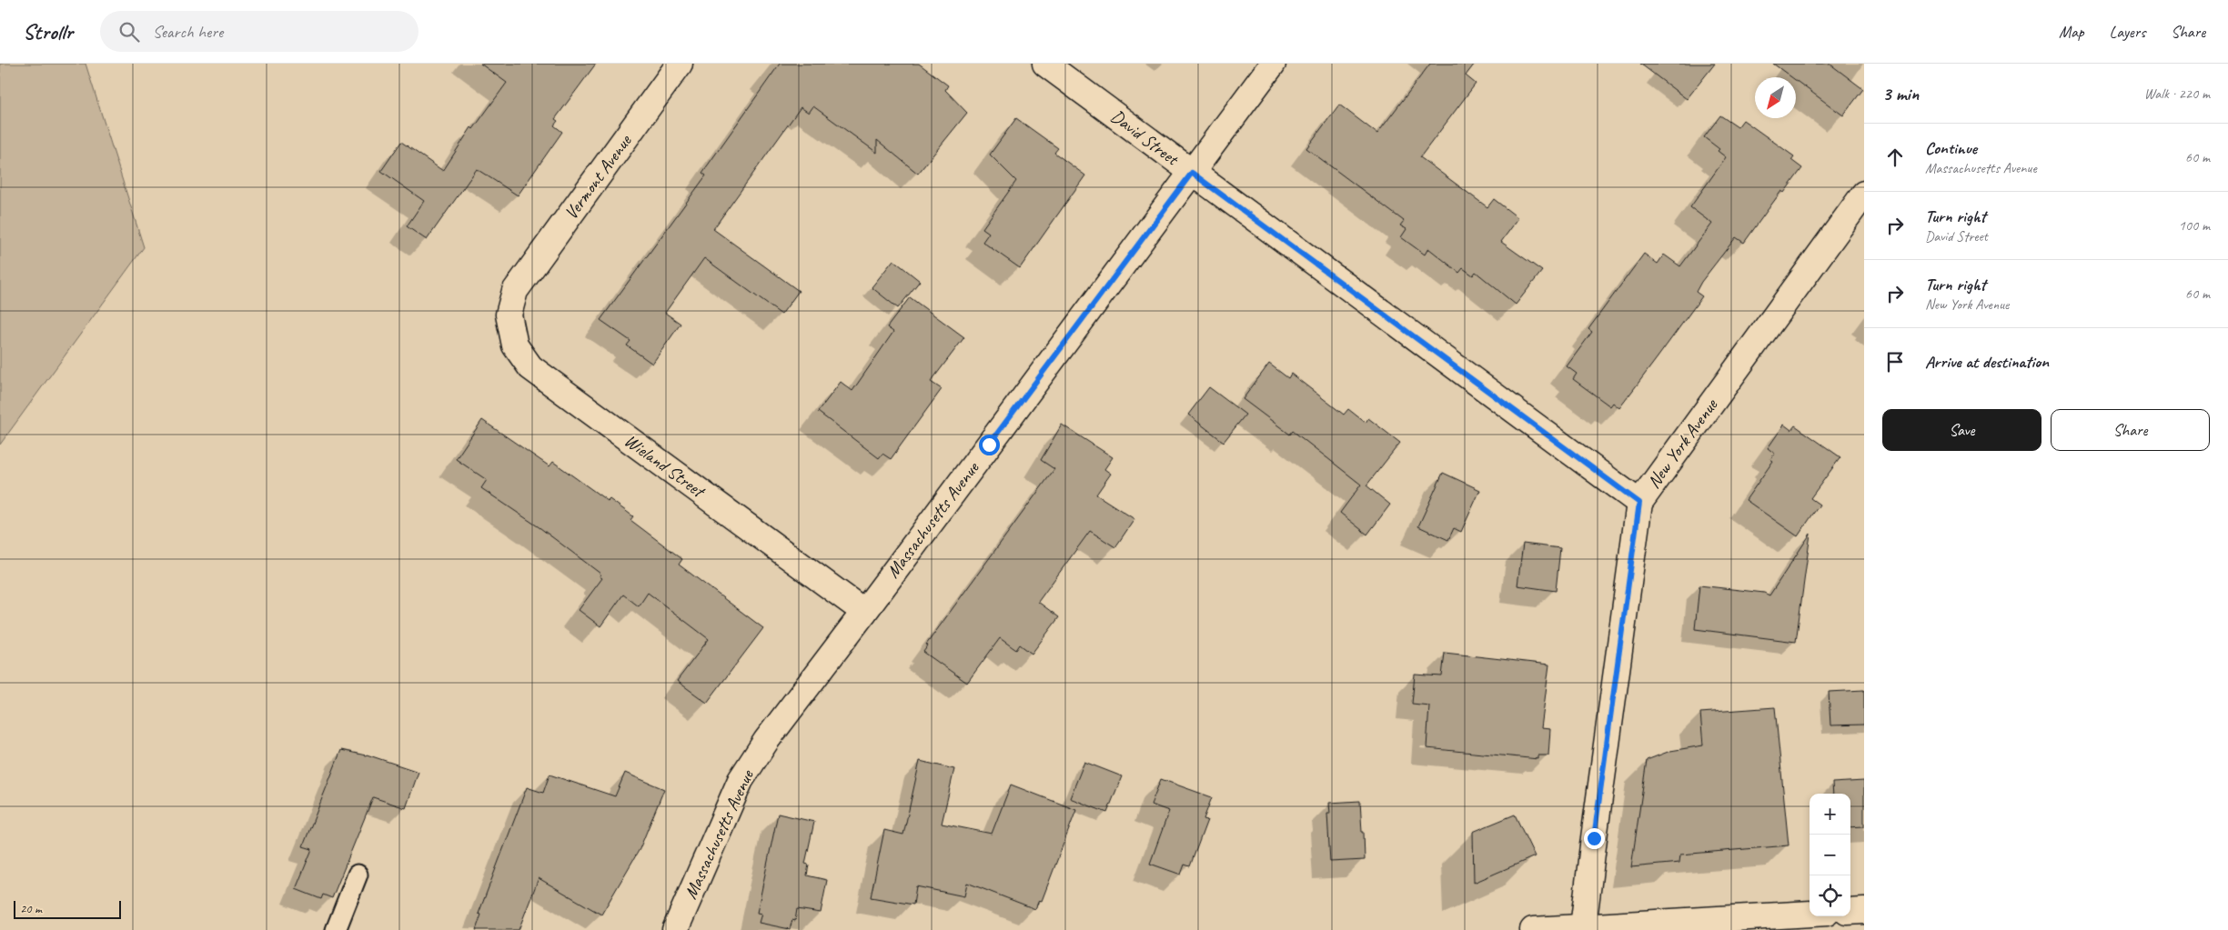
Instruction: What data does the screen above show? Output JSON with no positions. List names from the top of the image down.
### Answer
{
  "streets": {
    "street": [
      "David Street",
      "Vermont Avenue",
      "New York Avenue",
      "Wieland Street",
      "Massachusetts Avenue"
    ]
  },
  "crossings": [
    ["David Street", "New York Avenue"],
    ["David Street", "Massachusetts Avenue"],
    ["Vermont Avenue", "Wieland Street"],
    ["Wieland Street", "Massachusetts Avenue"]
  ],
  "scale_bar": "20 m",
  "north": "bottom left",
  "page": {
    "header": "Strollr",
    "search": "Search here",
    "nav": ["Map", "Layers", "Share"],
    "heading": ["3 min", "Walk · 220 m"],
    "list": [
      ["Continue", "Massachusetts Avenue", "60 m"],
      ["Turn right", "David Street", "100 m"],
      ["Turn right", "New York Avenue", "60 m"],
      "Arrive at destination"
    ],
    "buttons": ["Save", "Share"],
    "map_buttons": ["+", "−"],
    "scale": "20 m"
  }
}
